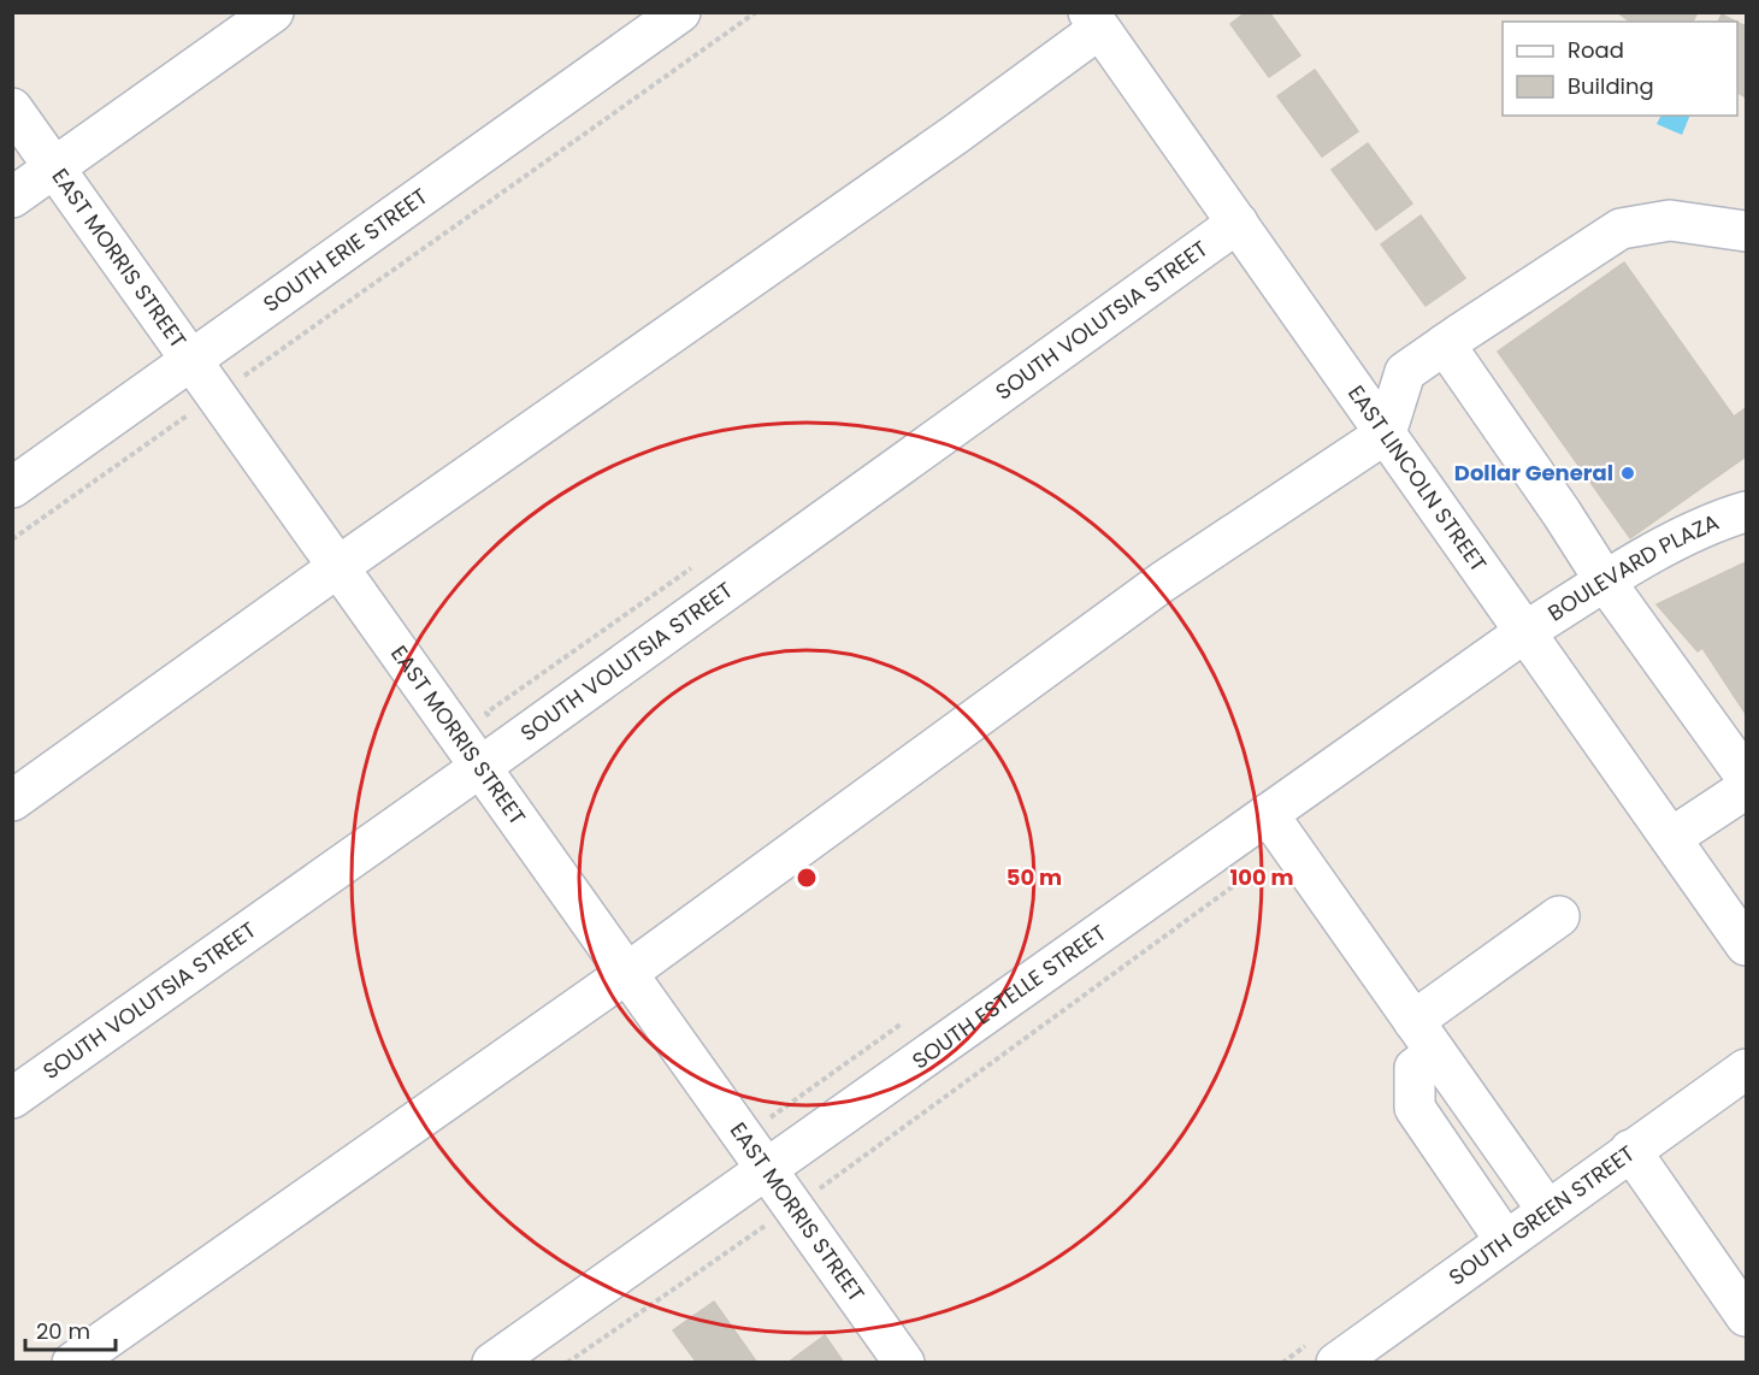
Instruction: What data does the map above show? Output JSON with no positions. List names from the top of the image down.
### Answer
{
  "streets": {
    "street": [
      "SOUTH ERIE STREET",
      "EAST MORRIS STREET",
      "SOUTH VOLUTSIA STREET",
      "EAST LINCOLN STREET",
      "BOULEVARD PLAZA",
      "SOUTH ESTELLE STREET",
      "SOUTH GREEN STREET"
    ]
  },
  "crossings": [
    ["SOUTH ERIE STREET", "EAST MORRIS STREET"],
    ["EAST MORRIS STREET", "SOUTH VOLUTSIA STREET"],
    ["EAST MORRIS STREET", "SOUTH ESTELLE STREET"],
    ["SOUTH VOLUTSIA STREET", "EAST LINCOLN STREET"],
    ["EAST LINCOLN STREET", "BOULEVARD PLAZA"],
    ["EAST LINCOLN STREET", "SOUTH ESTELLE STREET"],
    ["BOULEVARD PLAZA", "SOUTH ESTELLE STREET"]
  ],
  "places": ["Dollar General"],
  "legend": ["Road", "Building"],
  "scale_bar": "20 m",
  "rings": ["50 m", "100 m"]
}
